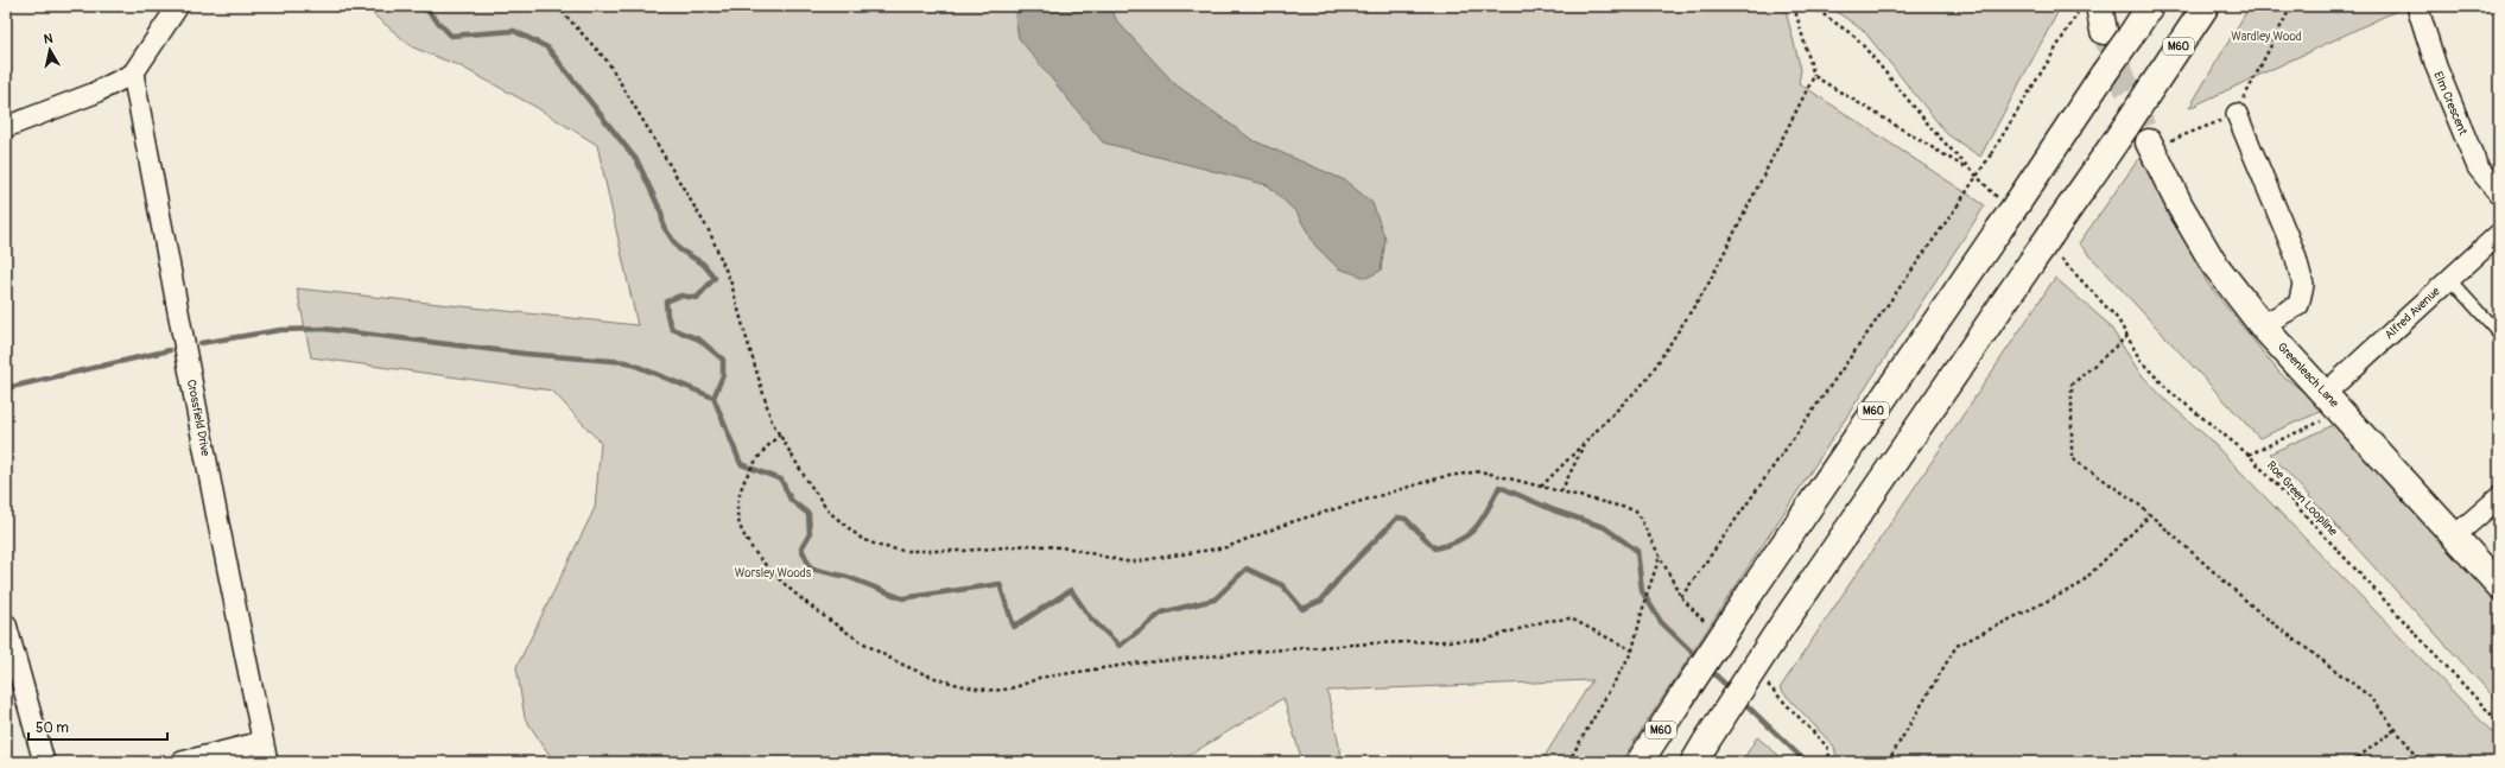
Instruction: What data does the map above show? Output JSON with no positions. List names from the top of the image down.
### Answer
{
  "streets": {
    "main road": ["M60", "Greenleach Lane"],
    "street": ["Elm Crescent", "Alfred Avenue", "Crossfield Drive"],
    "path": ["Roe Green Loopline"]
  },
  "crossings": [
    ["Alfred Avenue", "Greenleach Lane"]
  ],
  "parks": ["Wardley Wood", "Worsley Woods"],
  "scale_bar": "50 m",
  "north": "top"
}
